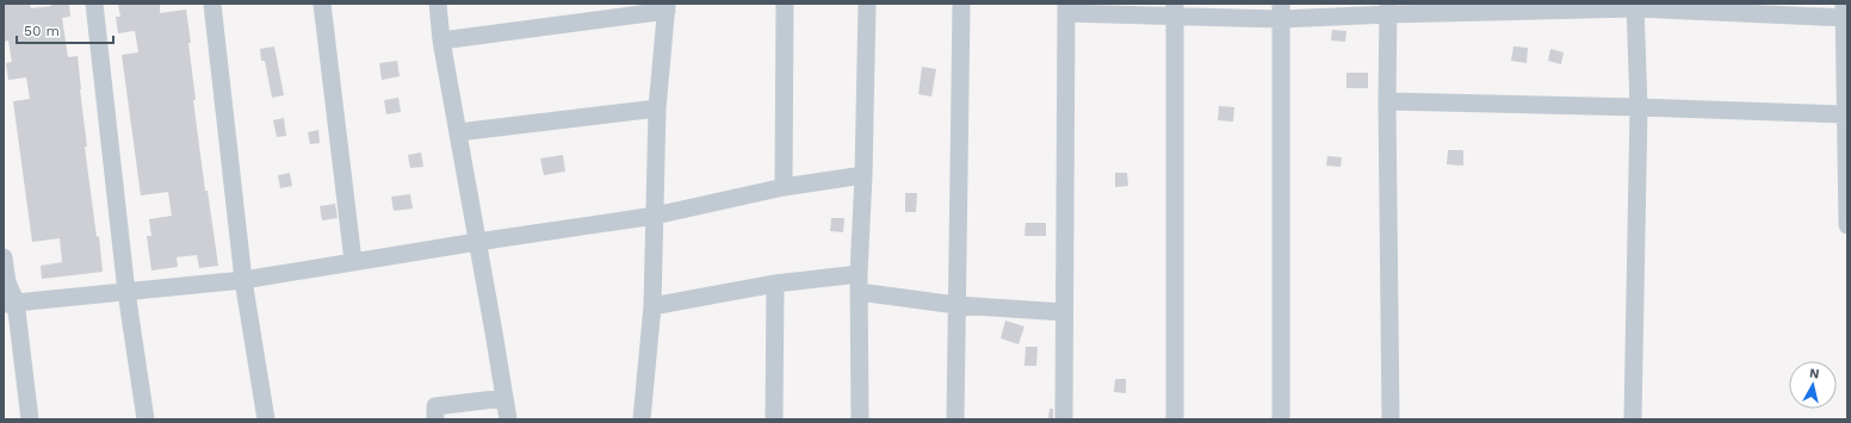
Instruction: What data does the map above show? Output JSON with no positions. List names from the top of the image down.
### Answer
{
  "scale_bar": "50 m",
  "north": "top"
}
